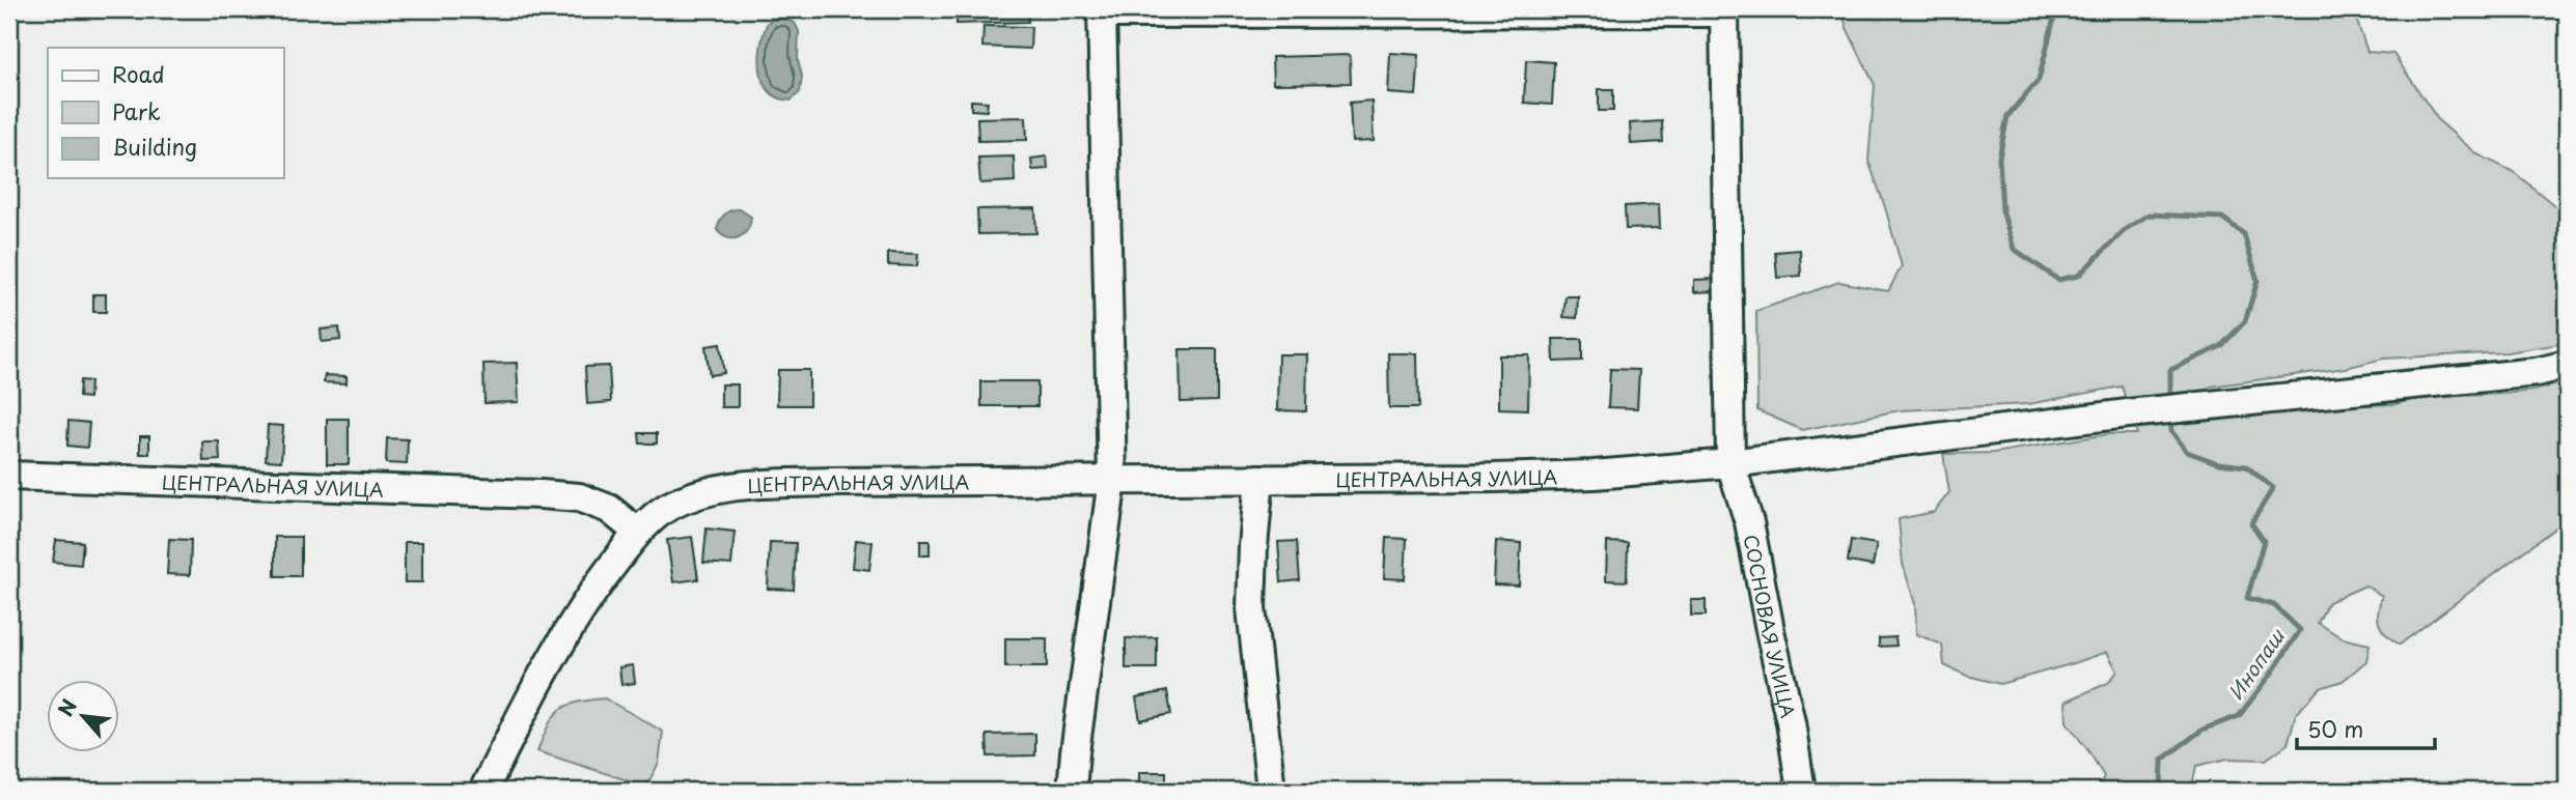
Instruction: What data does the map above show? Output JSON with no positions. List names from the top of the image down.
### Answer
{
  "streets": {
    "street": ["ЦЕНТРАЛЬНАЯ УЛИЦА", "СОСНОВАЯ УЛИЦА"]
  },
  "crossings": [
    ["ЦЕНТРАЛЬНАЯ УЛИЦА", "СОСНОВАЯ УЛИЦА"]
  ],
  "water": ["Инопаш"],
  "legend": ["Road", "Park", "Building"],
  "scale_bar": "50 m",
  "north": "top left"
}
